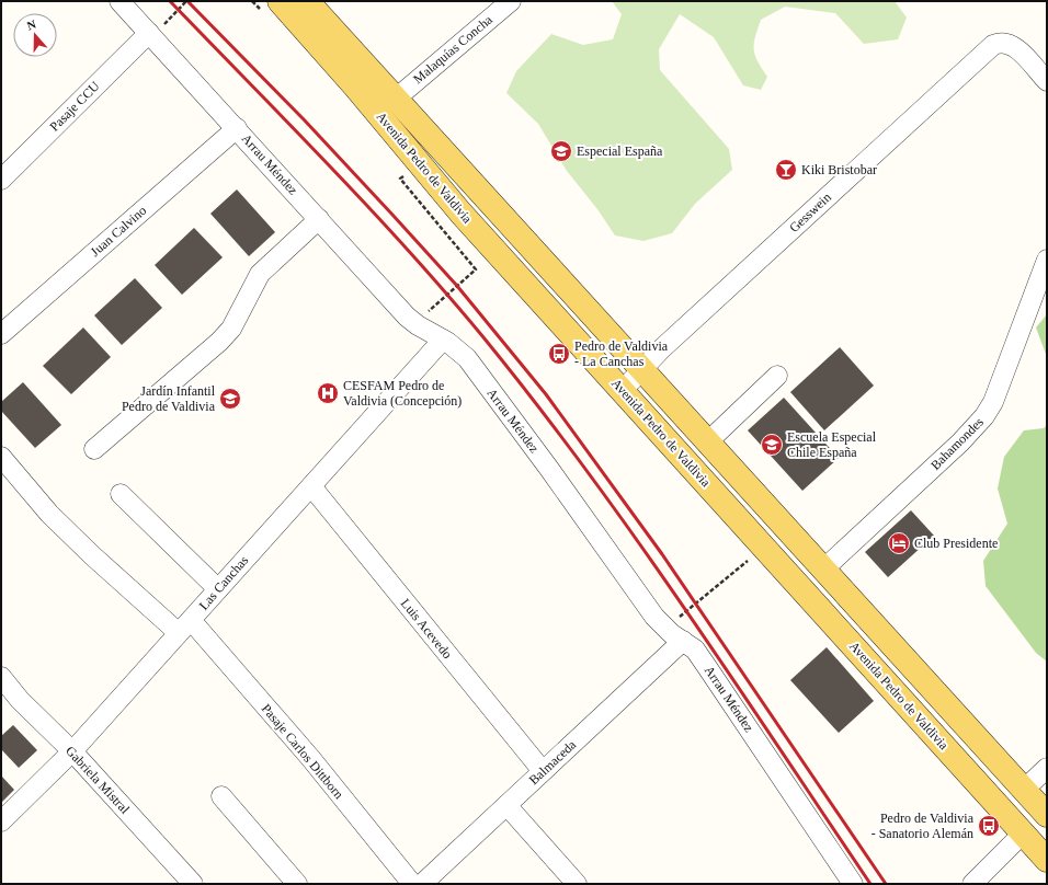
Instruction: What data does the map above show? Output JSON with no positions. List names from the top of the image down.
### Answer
{
  "streets": {
    "main road": ["Avenida Pedro de Valdivia"],
    "street": [
      "Malaquías Concha",
      "Pasaje CCU",
      "Arrau Méndez",
      "Gesswein",
      "Juan Calvino",
      "Bahamondes",
      "Las Canchas",
      "Luis Acevedo",
      "Pasaje Carlos Dittborn",
      "Balmaceda",
      "Gabriela Mistral"
    ]
  },
  "crossings": [
    ["Malaquías Concha", "Avenida Pedro de Valdivia"],
    ["Pasaje CCU", "Arrau Méndez"],
    ["Arrau Méndez", "Juan Calvino"],
    ["Arrau Méndez", "Las Canchas"],
    ["Arrau Méndez", "Balmaceda"],
    ["Avenida Pedro de Valdivia", "Gesswein"],
    ["Avenida Pedro de Valdivia", "Bahamondes"],
    ["Las Canchas", "Luis Acevedo"],
    ["Las Canchas", "Pasaje Carlos Dittborn"],
    ["Las Canchas", "Gabriela Mistral"],
    ["Luis Acevedo", "Balmaceda"]
  ],
  "places": {
    "school or university": ["Especial España", "Jardín Infantil Pedro de Valdivia", "Escuela Especial Chile España"],
    "bar": ["Kiki Bristobar"],
    "bus stop": ["Pedro de Valdivia - La Canchas", "Pedro de Valdivia - Sanatorio Alemán"],
    "hospital": ["CESFAM Pedro de Valdivia (Concepción)"],
    "hotel": ["Club Presidente"]
  },
  "north": "top"
}
